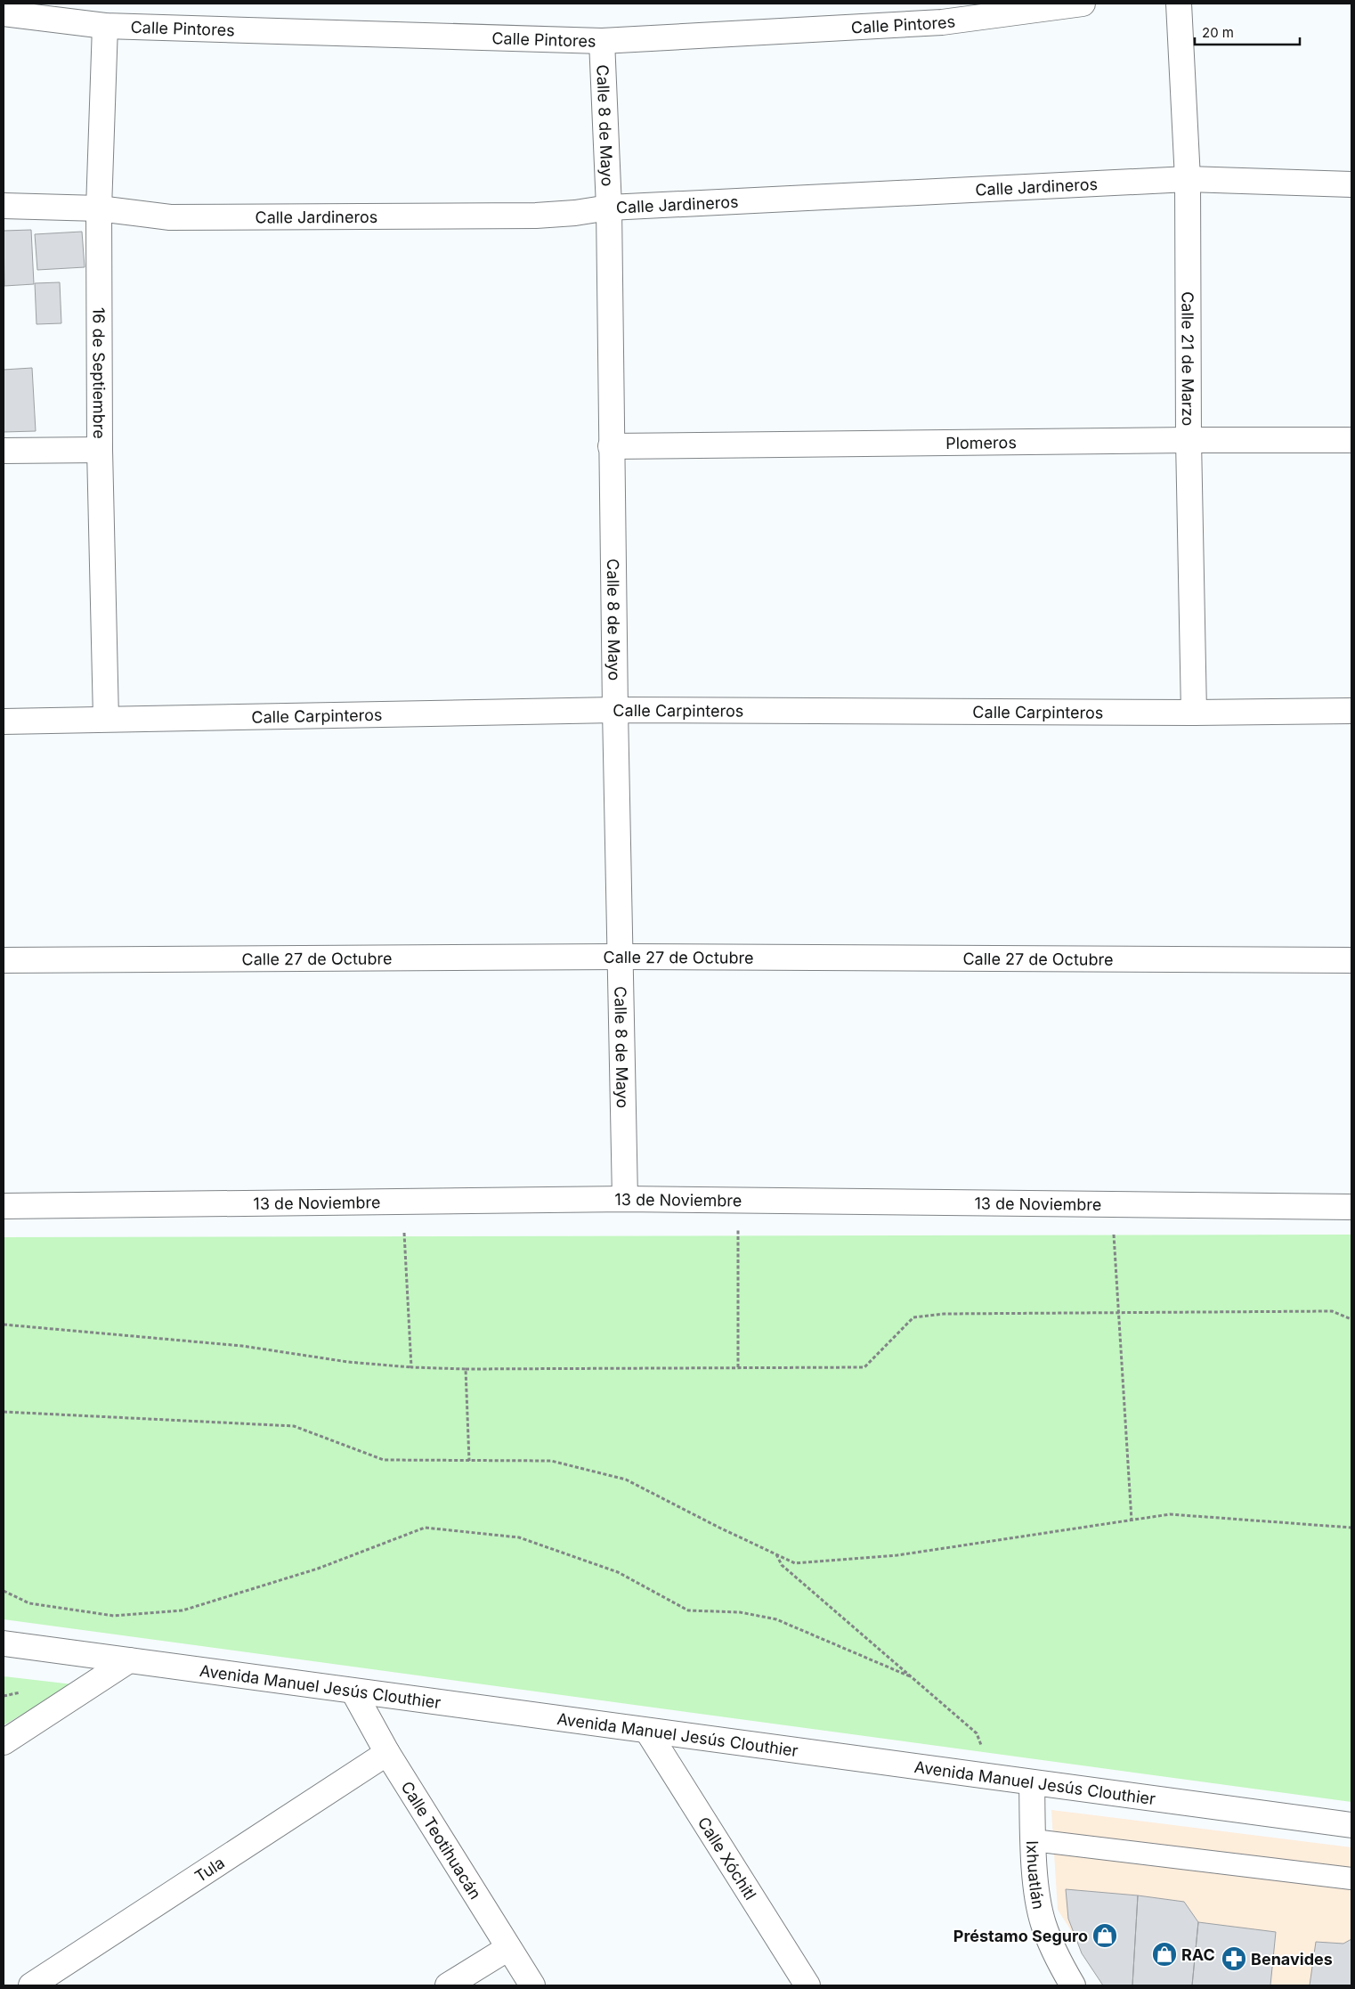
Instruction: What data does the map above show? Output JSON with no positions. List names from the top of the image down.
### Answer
{
  "streets": {
    "street": [
      "Calle Pintores",
      "Calle 8 de Mayo",
      "Calle Jardineros",
      "Calle 21 de Marzo",
      "16 de Septiembre",
      "Plomeros",
      "Calle Carpinteros",
      "Calle 27 de Octubre",
      "13 de Noviembre",
      "Avenida Manuel Jesús Clouthier",
      "Calle Teotihuacán",
      "Calle Xóchitl",
      "Tula",
      "Ixhuatlán"
    ]
  },
  "crossings": [
    ["Calle Pintores", "Calle 8 de Mayo"],
    ["Calle Pintores", "16 de Septiembre"],
    ["Calle 8 de Mayo", "Calle Jardineros"],
    ["Calle 8 de Mayo", "Plomeros"],
    ["Calle 8 de Mayo", "Calle Carpinteros"],
    ["Calle 8 de Mayo", "Calle 27 de Octubre"],
    ["Calle 8 de Mayo", "13 de Noviembre"],
    ["Calle Jardineros", "Calle 21 de Marzo"],
    ["Calle Jardineros", "16 de Septiembre"],
    ["Calle 21 de Marzo", "Plomeros"],
    ["Calle 21 de Marzo", "Calle Carpinteros"],
    ["16 de Septiembre", "Calle Carpinteros"],
    ["Avenida Manuel Jesús Clouthier", "Calle Teotihuacán"],
    ["Avenida Manuel Jesús Clouthier", "Calle Xóchitl"],
    ["Avenida Manuel Jesús Clouthier", "Ixhuatlán"],
    ["Calle Teotihuacán", "Tula"]
  ],
  "places": {
    "shop": ["Préstamo Seguro", "RAC"],
    "pharmacy": ["Benavides"]
  },
  "scale_bar": "20 m"
}
